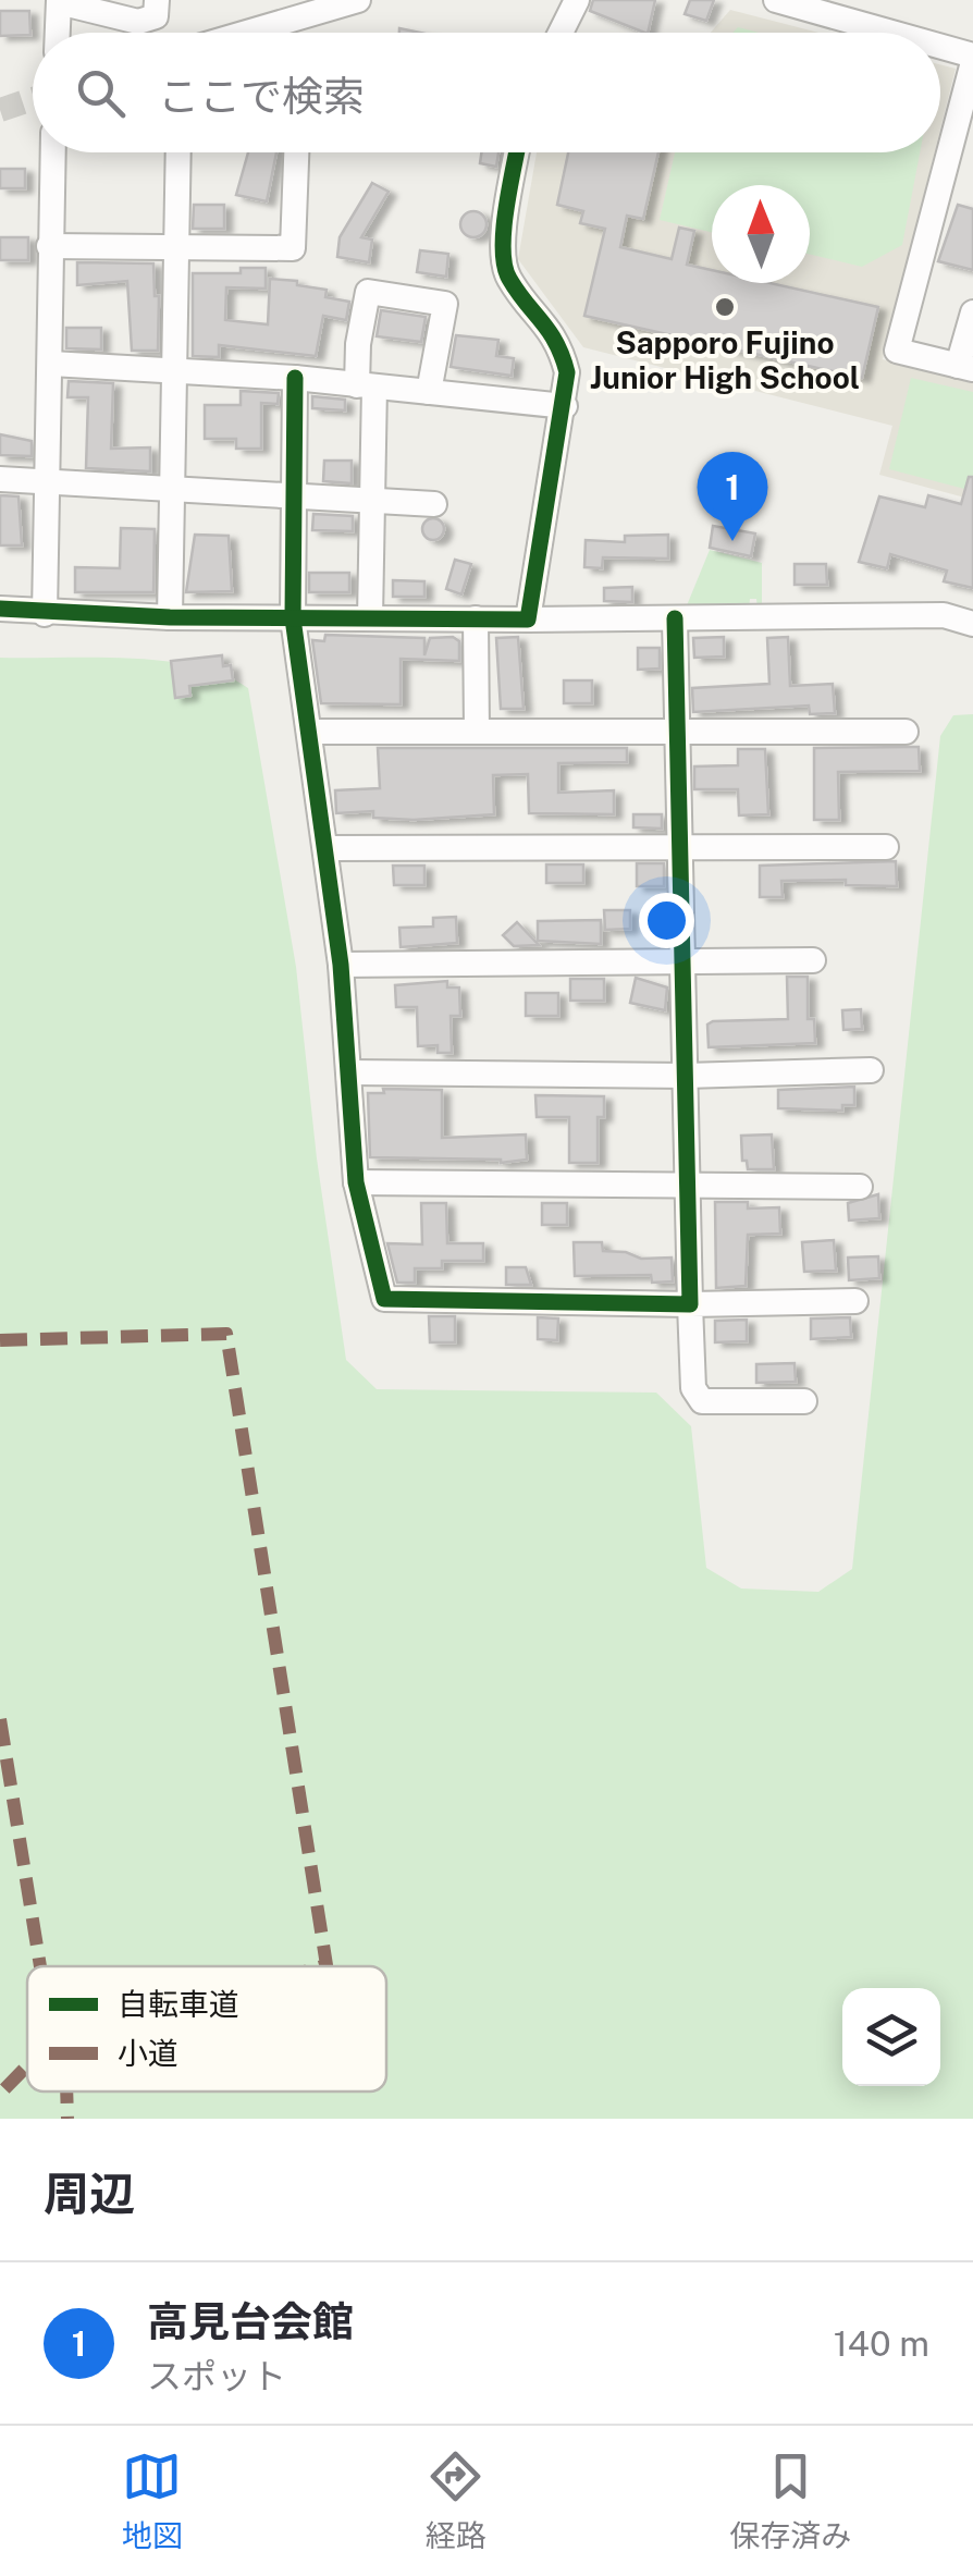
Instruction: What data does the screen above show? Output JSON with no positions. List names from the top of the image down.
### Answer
{
  "places": ["Sapporo Fujino Junior High School"],
  "legend": ["自転車道", "小道"],
  "north": "top",
  "page": {
    "search": "ここで検索",
    "pins": "1",
    "heading": "周辺",
    "list": [
      {
        "mark": "1",
        "name": "高見台会館",
        "note": "スポット",
        "value": "140 m"
      }
    ],
    "nav": ["地図", "経路", "保存済み"]
  }
}
